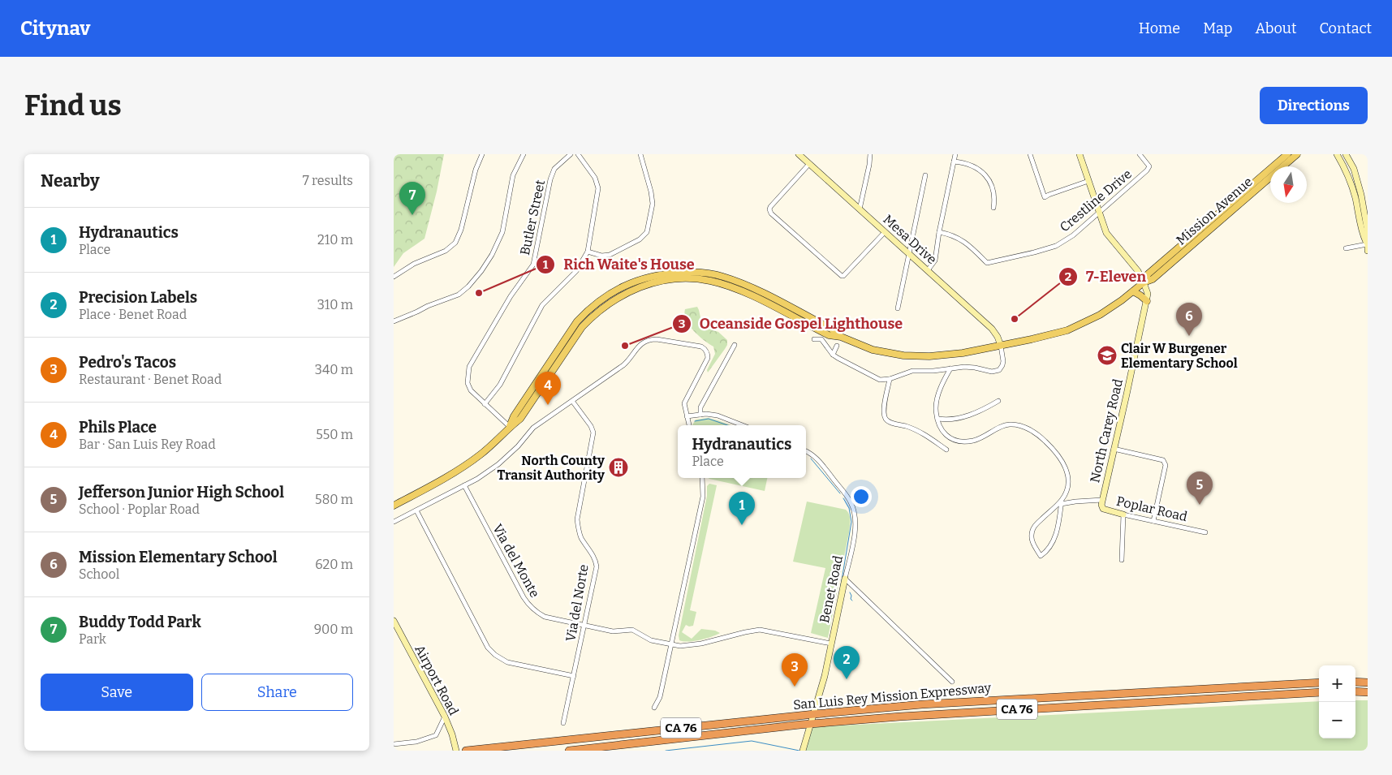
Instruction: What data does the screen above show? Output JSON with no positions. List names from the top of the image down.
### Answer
{
  "streets": {
    "highway": ["San Luis Rey Mission Expressway", "CA 76"],
    "main road": ["Mission Avenue"],
    "street": [
      "Crestline Drive",
      "Butler Street",
      "Mesa Drive",
      "North Carey Road",
      "Poplar Road",
      "Via del Monte",
      "Benet Road",
      "Via del Norte",
      "Airport Road"
    ]
  },
  "crossings": [
    ["Crestline Drive", "North Carey Road"],
    ["Mission Avenue", "Butler Street"],
    ["Mission Avenue", "Mesa Drive"],
    ["Mission Avenue", "North Carey Road"],
    ["North Carey Road", "Poplar Road"],
    ["Via del Monte", "Benet Road"],
    ["Via del Monte", "Via del Norte"],
    ["Benet Road", "San Luis Rey Mission Expressway"]
  ],
  "places": {
    "other": ["Rich Waite's House", "7-Eleven", "Oceanside Gospel Lighthouse"],
    "school or university": ["Clair W Burgener Elementary School"],
    "building": ["North County Transit Authority"]
  },
  "north": "bottom",
  "page": {
    "header": "Citynav",
    "nav": [
      "Home",
      "Map",
      "About",
      "Contact"
    ],
    "buttons": [
      "Directions",
      ["Save", "Share"]
    ],
    "title": "Find us",
    "heading": ["Nearby", "7 results"],
    "pins": [
      "7",
      "6",
      "4",
      "5",
      "1",
      "2",
      "3"
    ],
    "list": [
      {
        "mark": "1",
        "name": "Hydranautics",
        "note": "Place",
        "value": "210 m"
      },
      {
        "mark": "2",
        "name": "Precision Labels",
        "note": "Place · Benet Road",
        "value": "310 m"
      },
      {
        "mark": "3",
        "name": "Pedro's Tacos",
        "note": "Restaurant · Benet Road",
        "value": "340 m"
      },
      {
        "mark": "4",
        "name": "Phils Place",
        "note": "Bar · San Luis Rey Road",
        "value": "550 m"
      },
      {
        "mark": "5",
        "name": "Jefferson Junior High School",
        "note": "School · Poplar Road",
        "value": "580 m"
      },
      {
        "mark": "6",
        "name": "Mission Elementary School",
        "note": "School",
        "value": "620 m"
      },
      {
        "mark": "7",
        "name": "Buddy Todd Park",
        "note": "Park",
        "value": "900 m"
      }
    ],
    "popup": ["Hydranautics", "Place"],
    "map_buttons": ["+", "−"]
  }
}
